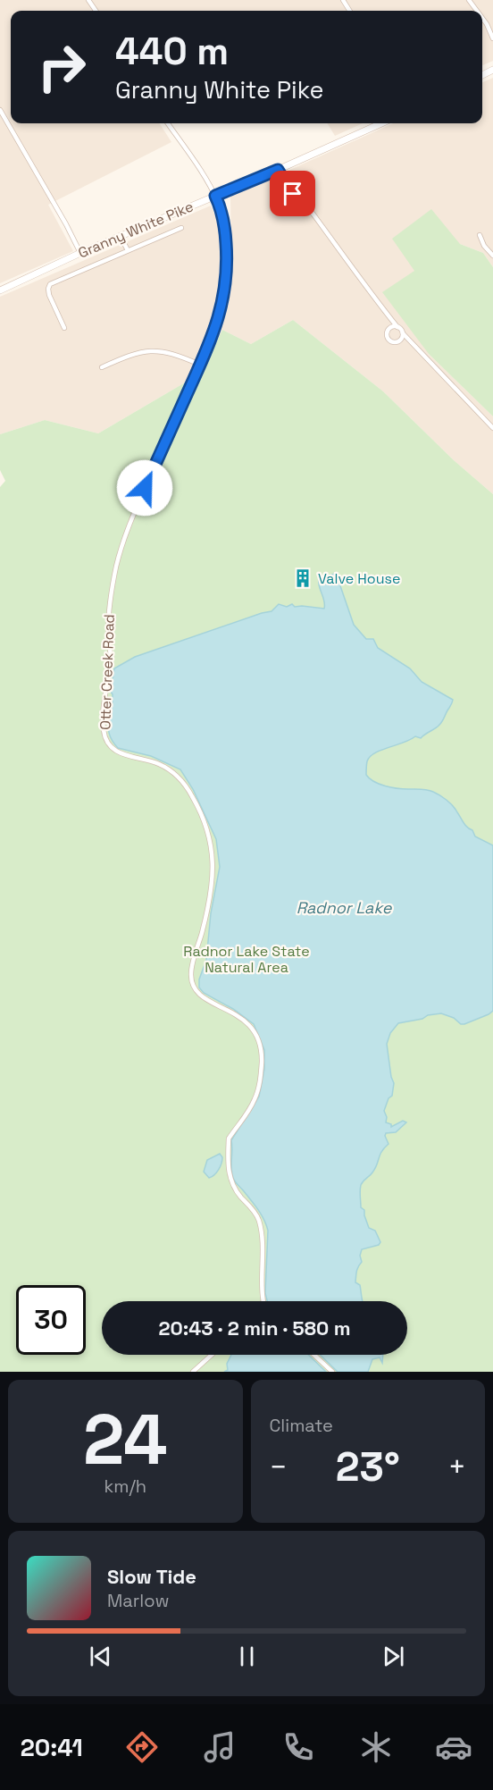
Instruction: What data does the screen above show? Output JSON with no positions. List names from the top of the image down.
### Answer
{
  "streets": {
    "main road": ["Granny White Pike"],
    "street": ["Otter Creek Road"]
  },
  "crossings": [
    ["Granny White Pike", "Otter Creek Road"]
  ],
  "water": ["Radnor Lake"],
  "parks": ["Radnor Lake State Natural Area"],
  "places": {
    "building": ["Valve House"]
  },
  "page": {
    "turn": ["440 m", "Granny White Pike"],
    "limit": "30",
    "trip": "20:43 · 2 min · 580 m",
    "tile": [
      ["24", "km/h"],
      "Climate"
    ],
    "heat": ["−", "23°", "+"],
    "song": ["Slow Tide", "Marlow"],
    "tabs": "20:41"
  }
}
